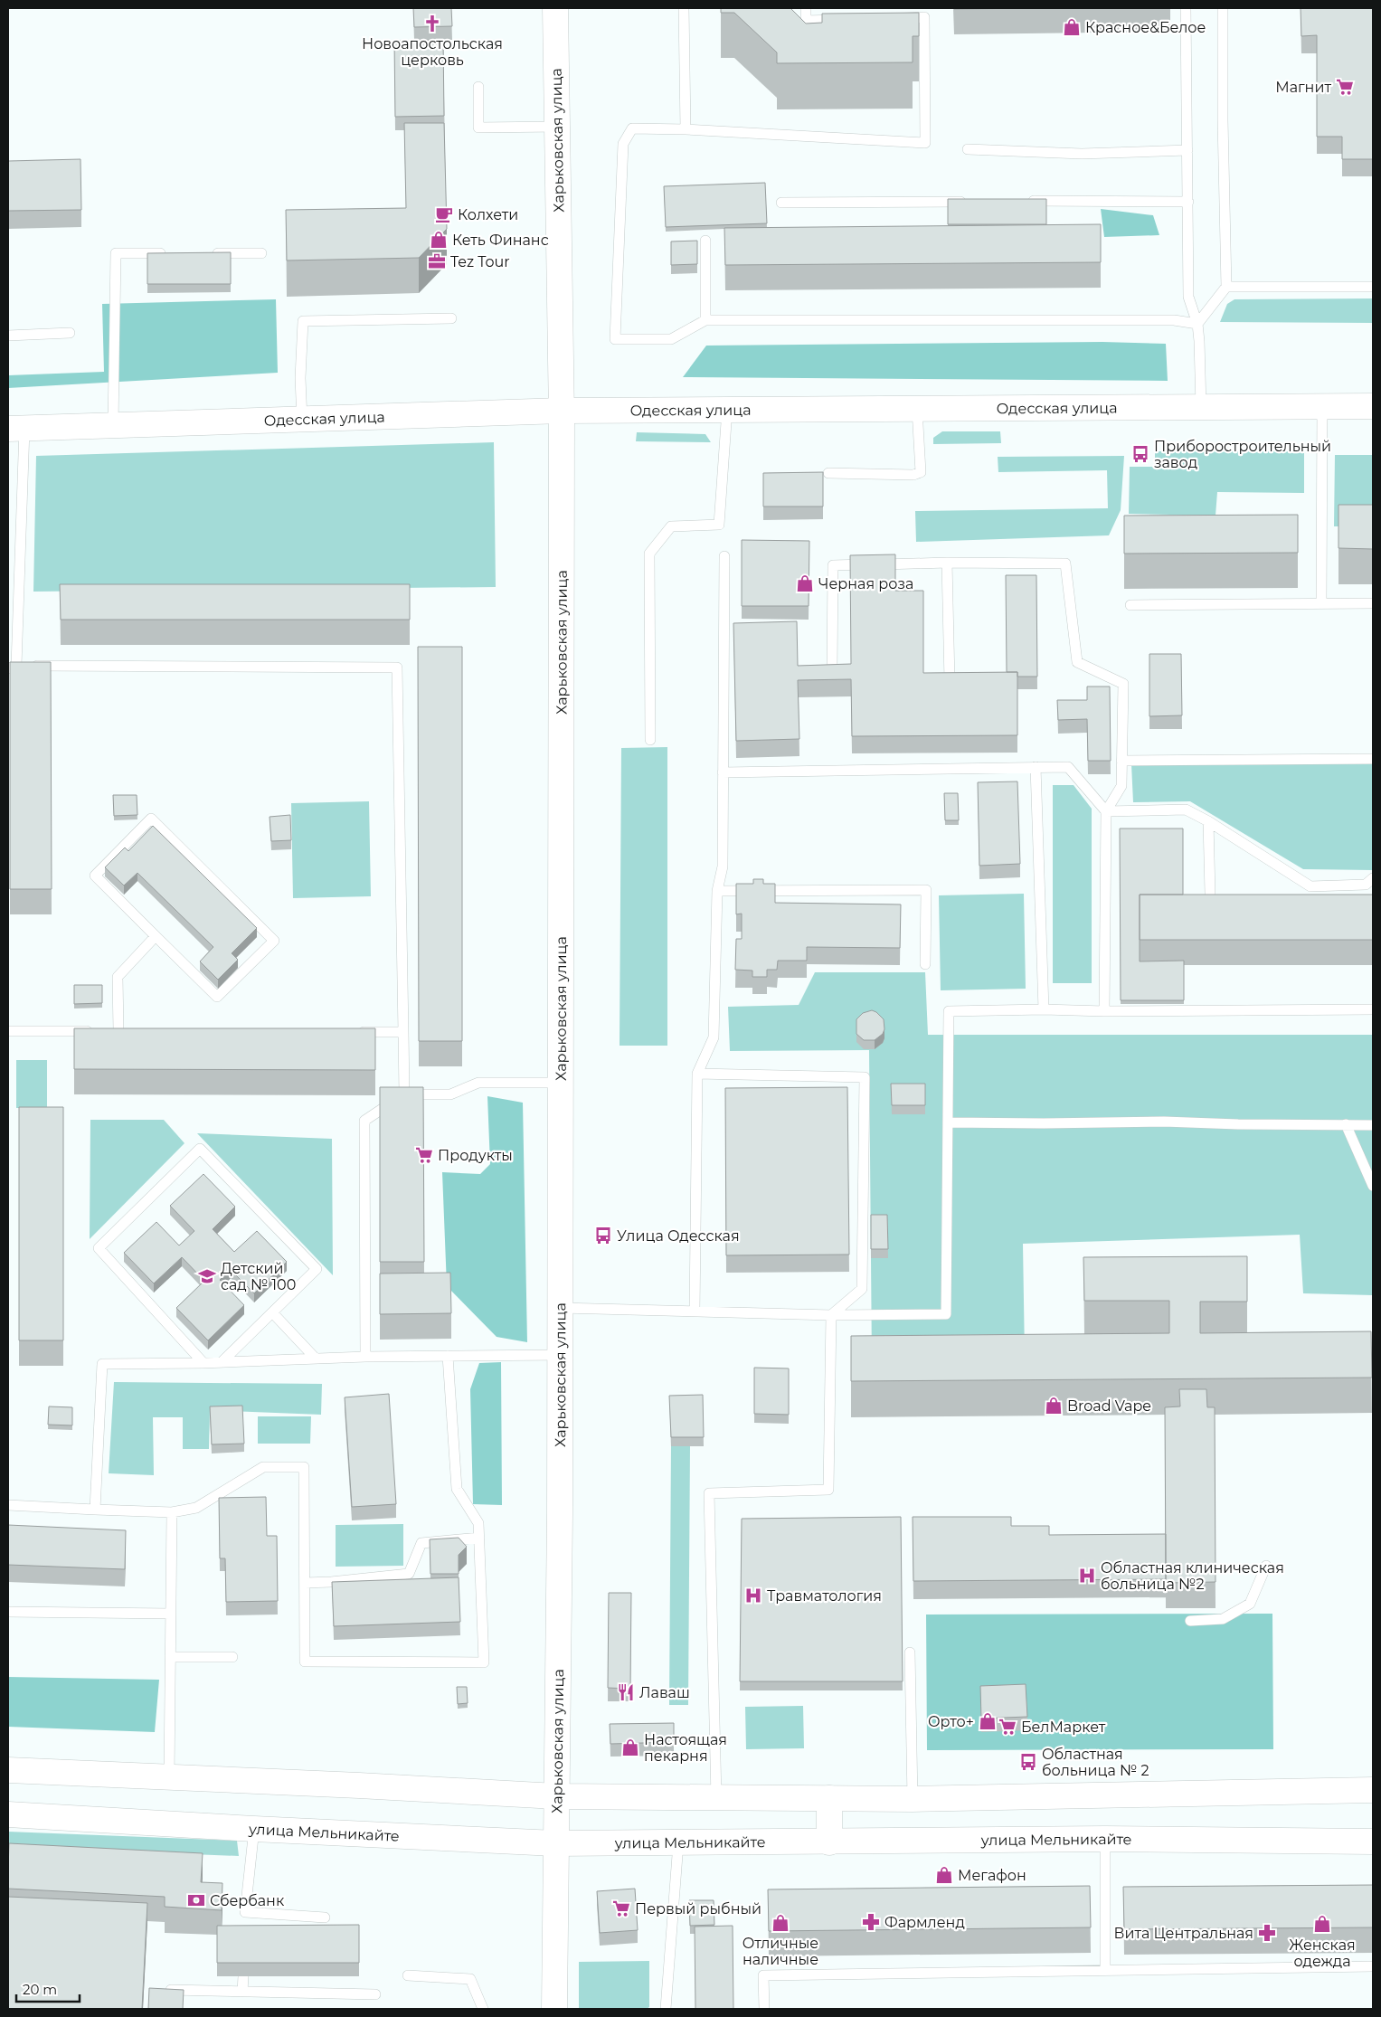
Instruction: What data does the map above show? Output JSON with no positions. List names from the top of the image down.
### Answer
{
  "streets": {
    "street": ["Харьковская улица", "Одесская улица", "улица Мельникайте"]
  },
  "crossings": [
    ["Харьковская улица", "Одесская улица"],
    ["Харьковская улица", "улица Мельникайте"]
  ],
  "places": {
    "church": ["Новоапостольская церковь"],
    "shop": [
      "Красное&Белое",
      "Кеть Финанс",
      "Черная роза",
      "Broad Vape",
      "Орто+",
      "Настоящая пекарня",
      "Мегафон",
      "Отличные наличные",
      "Женская одежда"
    ],
    "supermarket": [
      "Магнит",
      "Продукты",
      "БелМаркет",
      "Первый рыбный"
    ],
    "cafe": ["Колхети"],
    "office": ["Tez Tour"],
    "bus stop": ["Приборостроительный завод", "Улица Одесская", "Областная больница № 2"],
    "school or university": ["Детский сад № 100"],
    "hospital": ["Областная клиническая больница №2", "Травматология"],
    "restaurant": ["Лаваш"],
    "bank": ["Сбербанк"],
    "pharmacy": ["Фармленд", "Вита Центральная"]
  },
  "scale_bar": "20 m"
}
